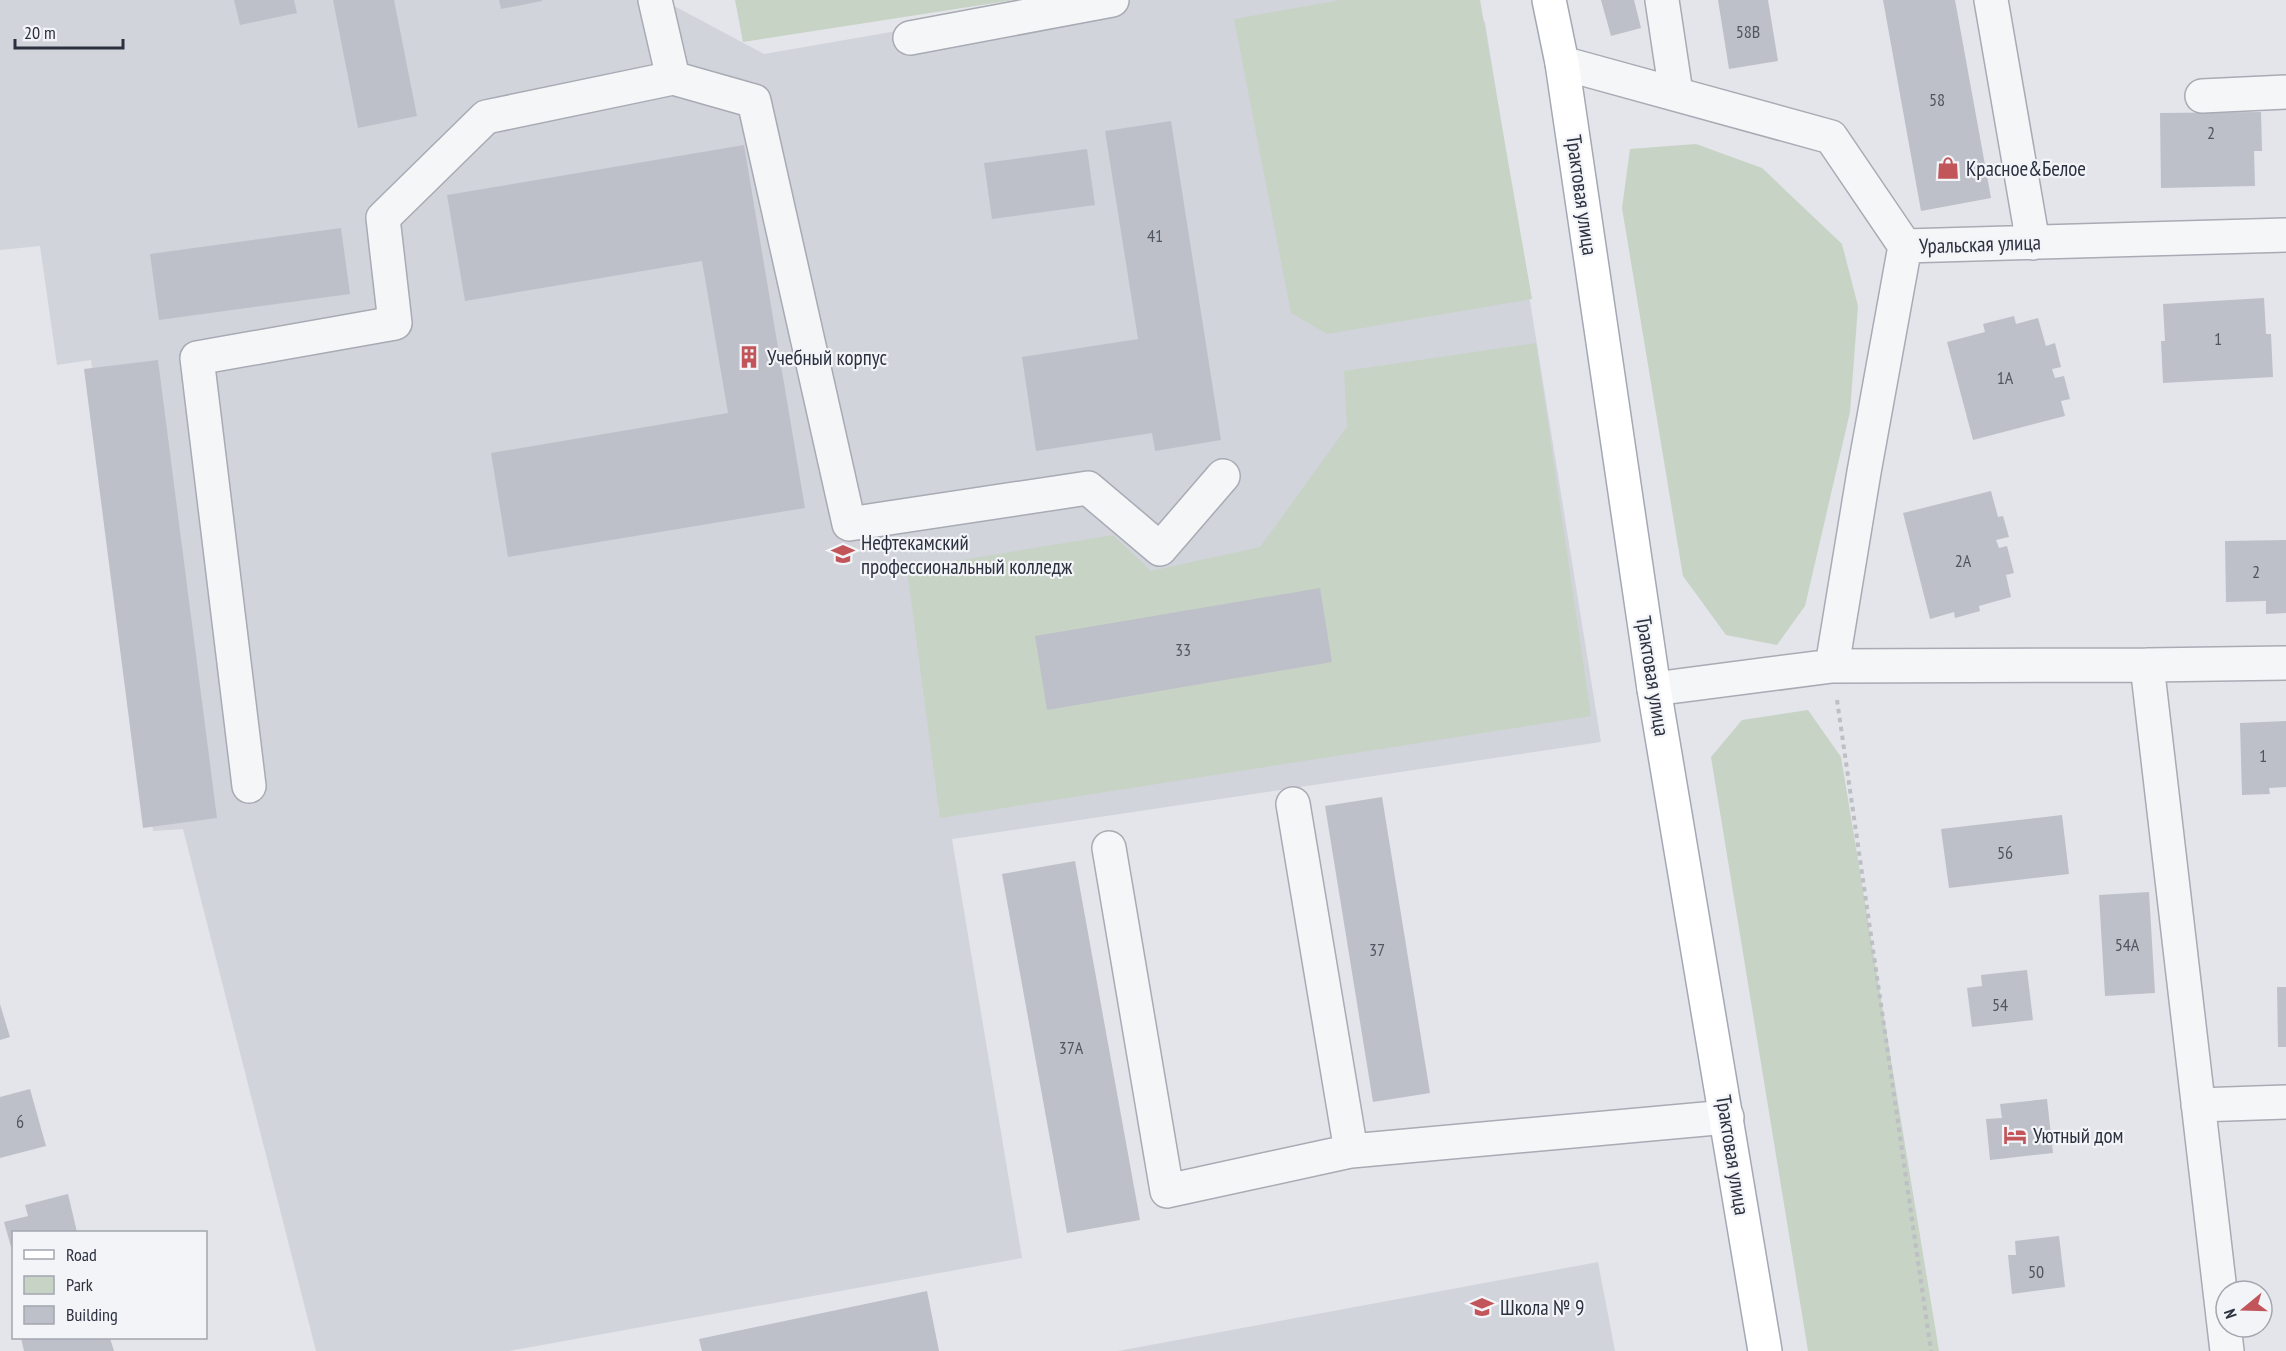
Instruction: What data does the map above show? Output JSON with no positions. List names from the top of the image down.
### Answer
{
  "streets": {
    "main road": ["Трактовая улица"],
    "street": ["Уральская улица"]
  },
  "crossings": [
    ["Трактовая улица", "Уральская улица"]
  ],
  "places": {
    "shop": ["Красное&Белое"],
    "building": ["Учебный корпус"],
    "school or university": ["Нефтекамский профессиональный колледж", "Школа № 9"],
    "hotel": ["Уютный дом"]
  },
  "house_numbers": [
    "58В",
    "58",
    "2",
    "41",
    "1",
    "1А",
    "2А",
    "2",
    "33",
    "1",
    "56",
    "54А",
    "37",
    "54",
    "37А",
    "6",
    "50"
  ],
  "legend": ["Road", "Park", "Building"],
  "scale_bar": "20 m",
  "north": "left"
}
